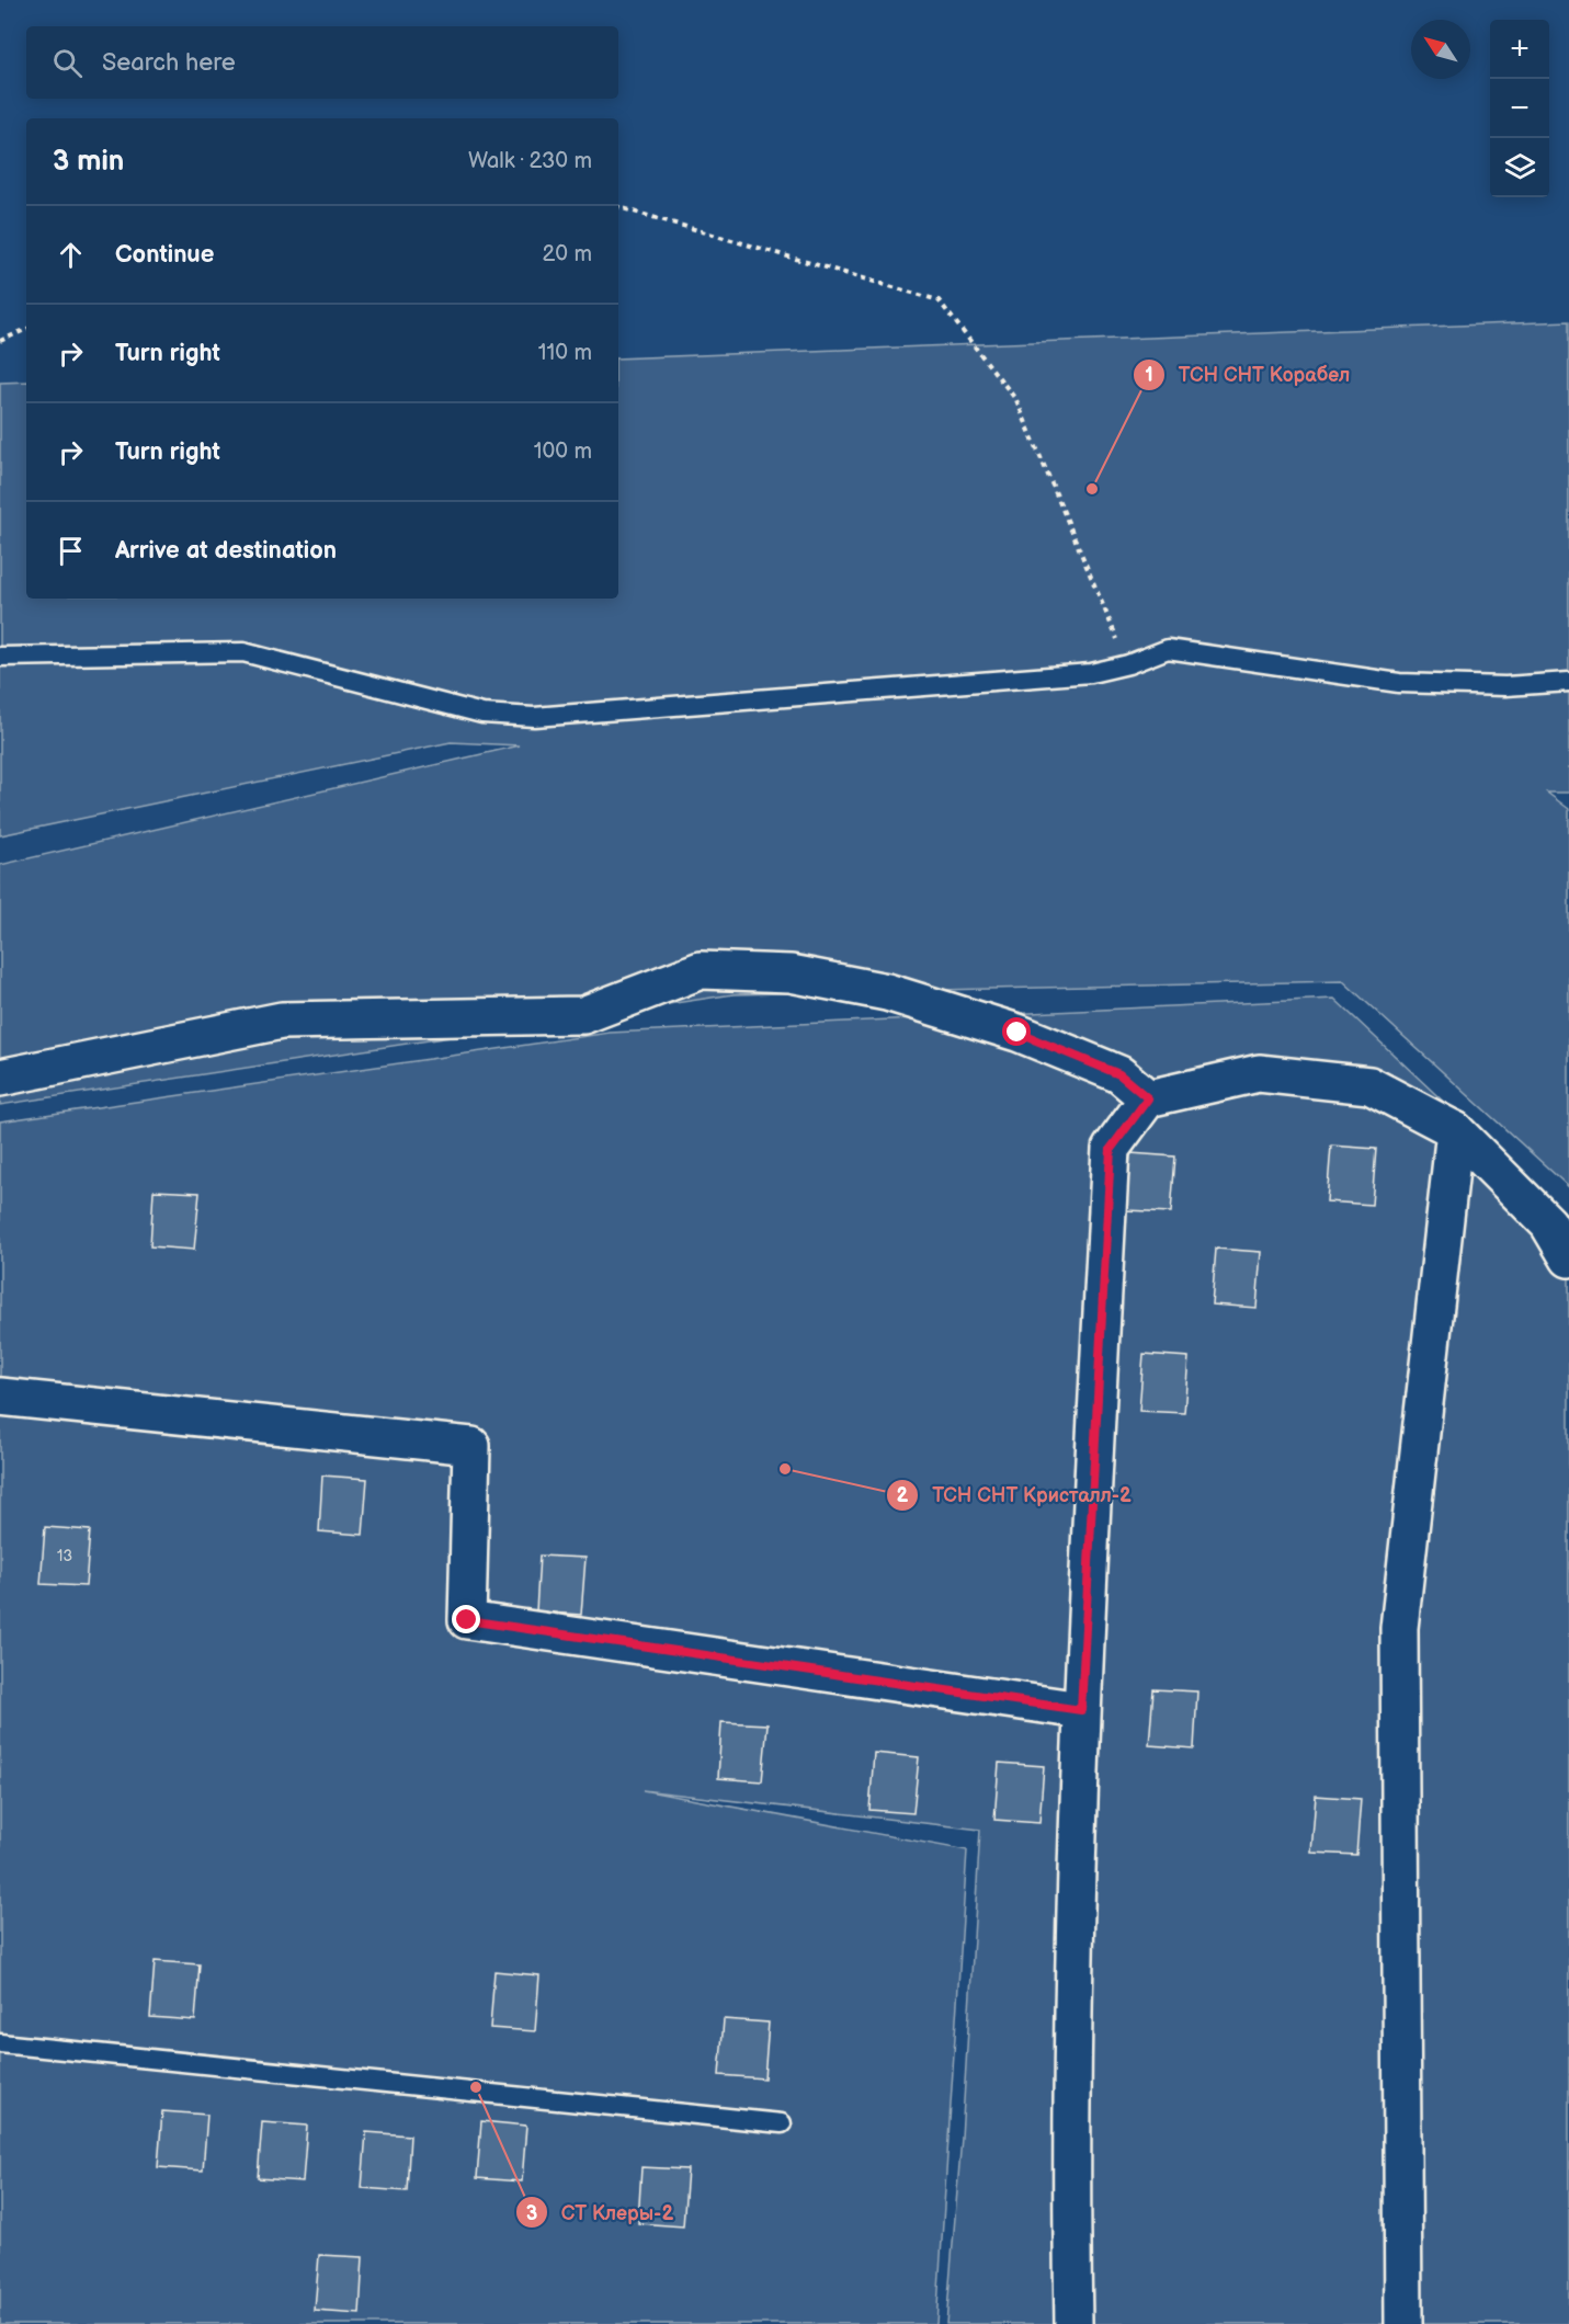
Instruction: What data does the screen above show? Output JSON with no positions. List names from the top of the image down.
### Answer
{
  "places": ["ТСН СНТ Корабел", "ТСН СНТ Кристалл-2", "СТ Клеры-2"],
  "house_numbers": ["13"],
  "north": "top left",
  "page": {
    "map_buttons": ["+", "−"],
    "search": "Search here",
    "heading": ["3 min", "Walk · 230 m"],
    "list": [
      ["Continue", "20 m"],
      ["Turn right", "110 m"],
      ["Turn right", "100 m"],
      "Arrive at destination"
    ]
  }
}
